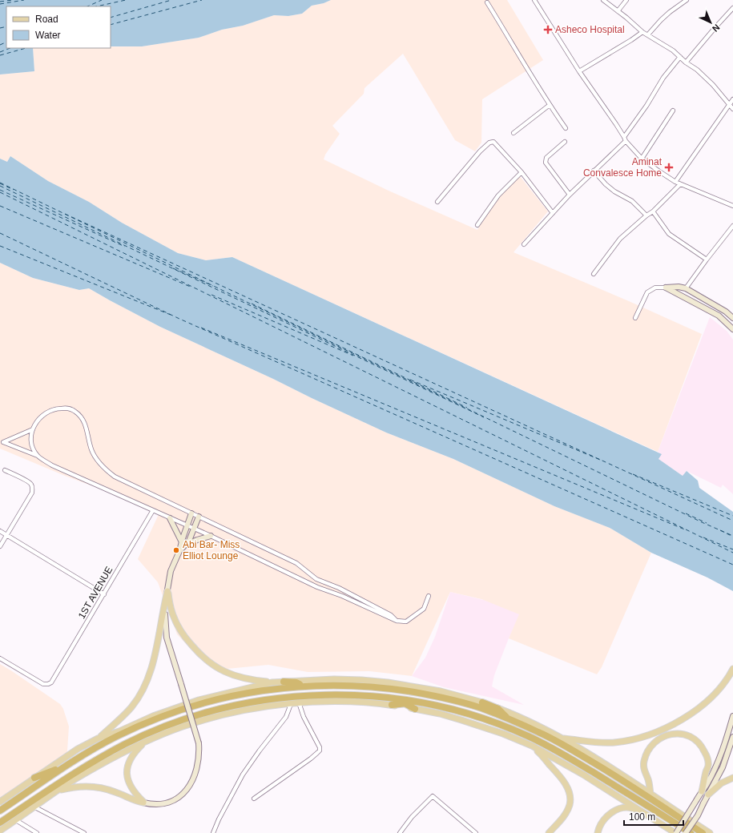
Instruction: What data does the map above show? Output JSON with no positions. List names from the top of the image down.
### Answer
{
  "streets": {
    "street": ["1ST AVENUE"]
  },
  "places": {
    "health": ["Asheco Hospital", "Aminat Convalesce Home"],
    "other": ["Abi Bar- Miss Elliot Lounge"]
  },
  "legend": ["Road", "Water"],
  "scale_bar": "100 m",
  "north": "bottom right"
}
